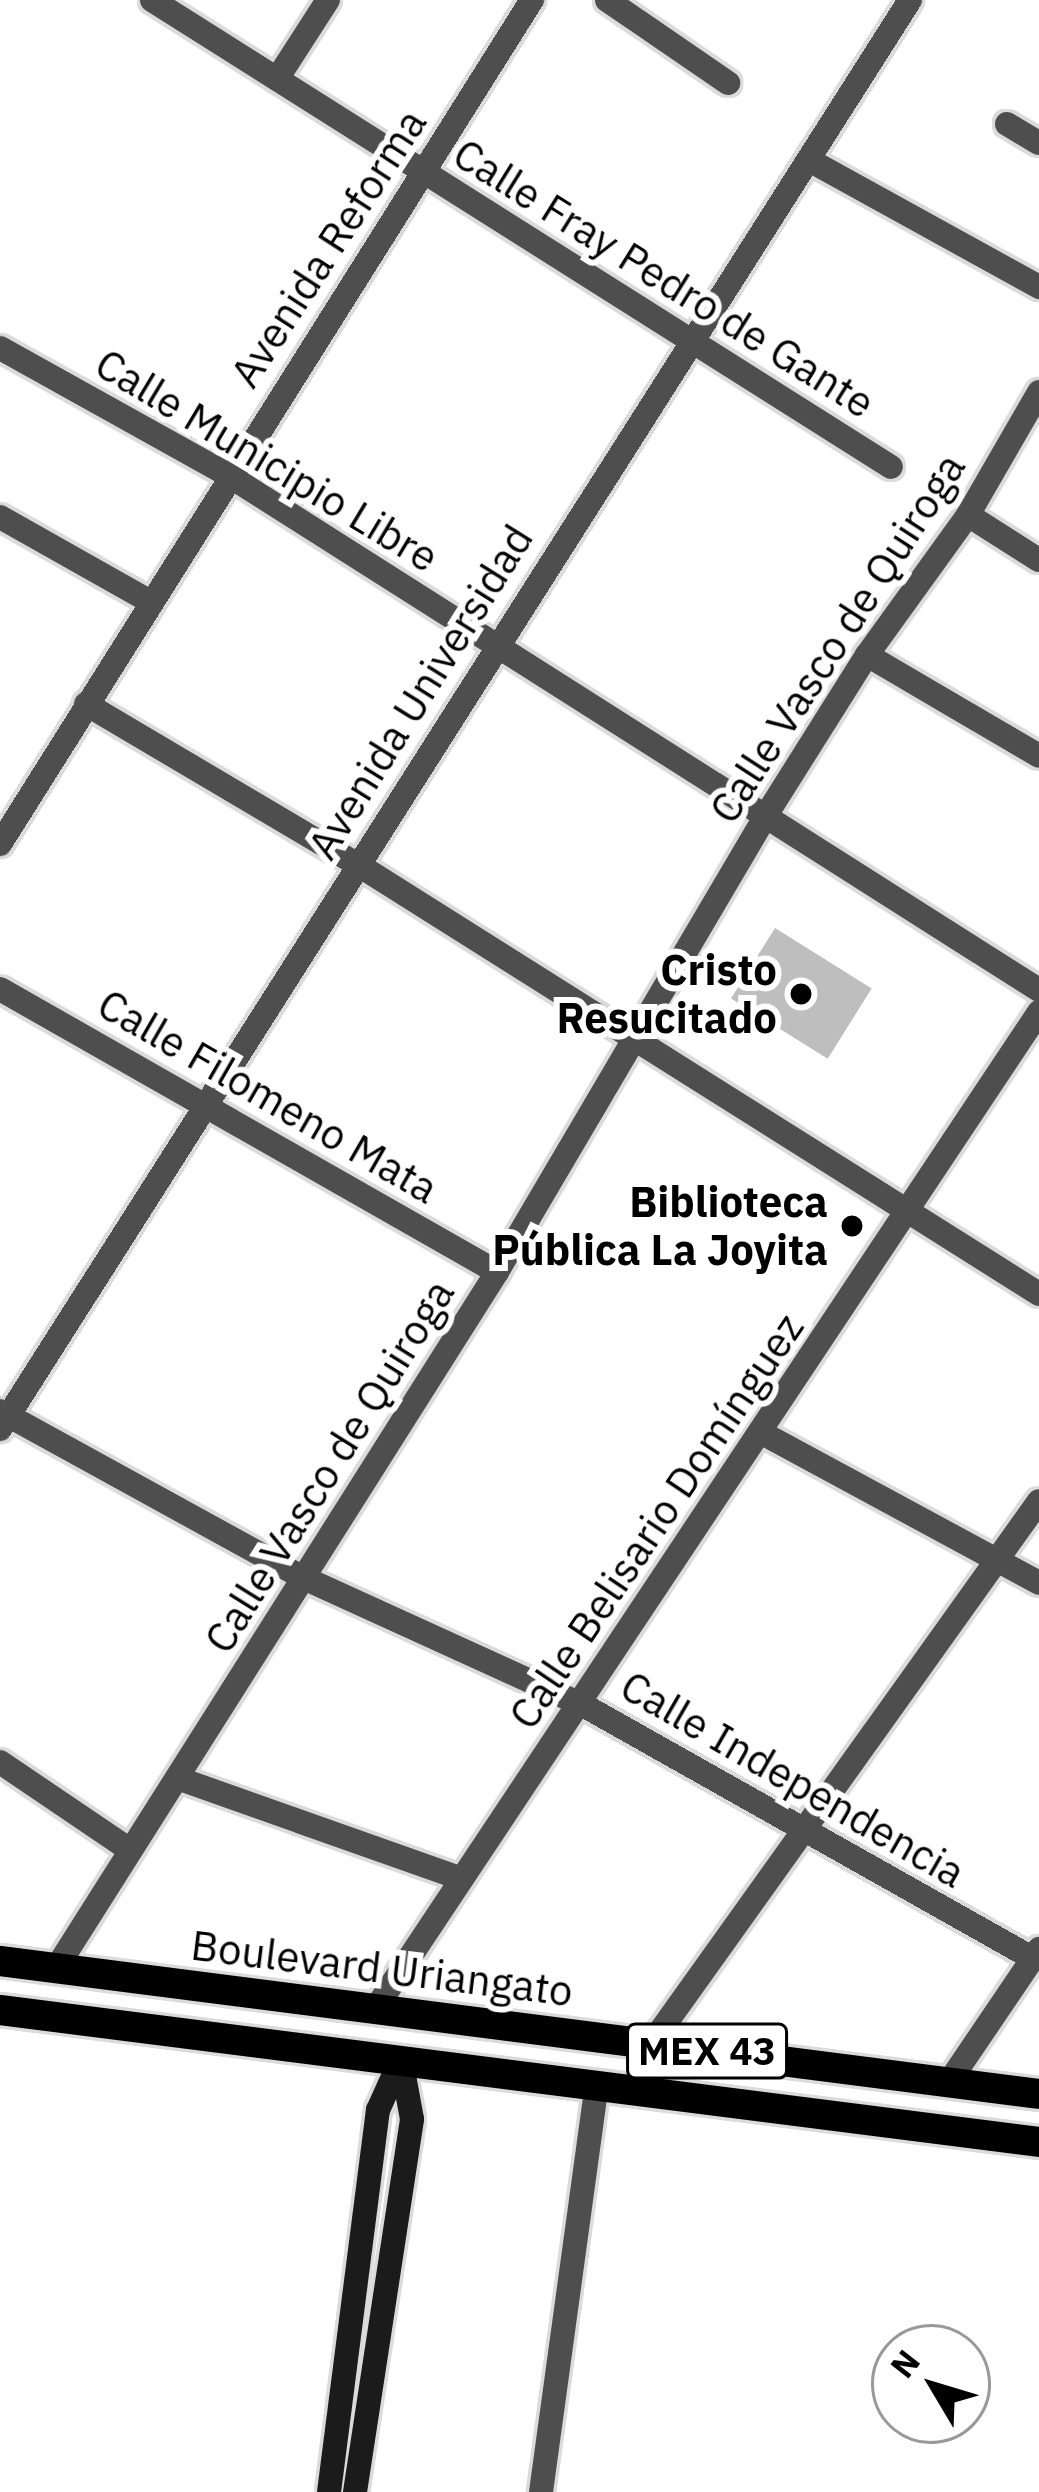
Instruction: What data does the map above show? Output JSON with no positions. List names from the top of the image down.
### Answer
{
  "streets": {
    "main road": ["Boulevard Uriangato", "MEX 43"],
    "street": [
      "Avenida Reforma",
      "Calle Fray Pedro de Gante",
      "Calle Municipio Libre",
      "Calle Vasco de Quiroga",
      "Avenida Universidad",
      "Calle Filomeno Mata",
      "Calle Belisario Domínguez",
      "Calle Independencia"
    ]
  },
  "crossings": [
    ["Avenida Reforma", "Calle Fray Pedro de Gante"],
    ["Avenida Reforma", "Calle Municipio Libre"],
    ["Calle Fray Pedro de Gante", "Avenida Universidad"],
    ["Calle Municipio Libre", "Calle Vasco de Quiroga"],
    ["Calle Municipio Libre", "Avenida Universidad"],
    ["Calle Vasco de Quiroga", "Calle Filomeno Mata"],
    ["Calle Vasco de Quiroga", "Calle Independencia"],
    ["Calle Vasco de Quiroga", "Boulevard Uriangato"],
    ["Avenida Universidad", "Calle Filomeno Mata"],
    ["Avenida Universidad", "Calle Independencia"],
    ["Calle Belisario Domínguez", "Calle Independencia"],
    ["Calle Belisario Domínguez", "Boulevard Uriangato"]
  ],
  "places": ["Cristo Resucitado", "Biblioteca Pública La Joyita"],
  "north": "top left"
}
